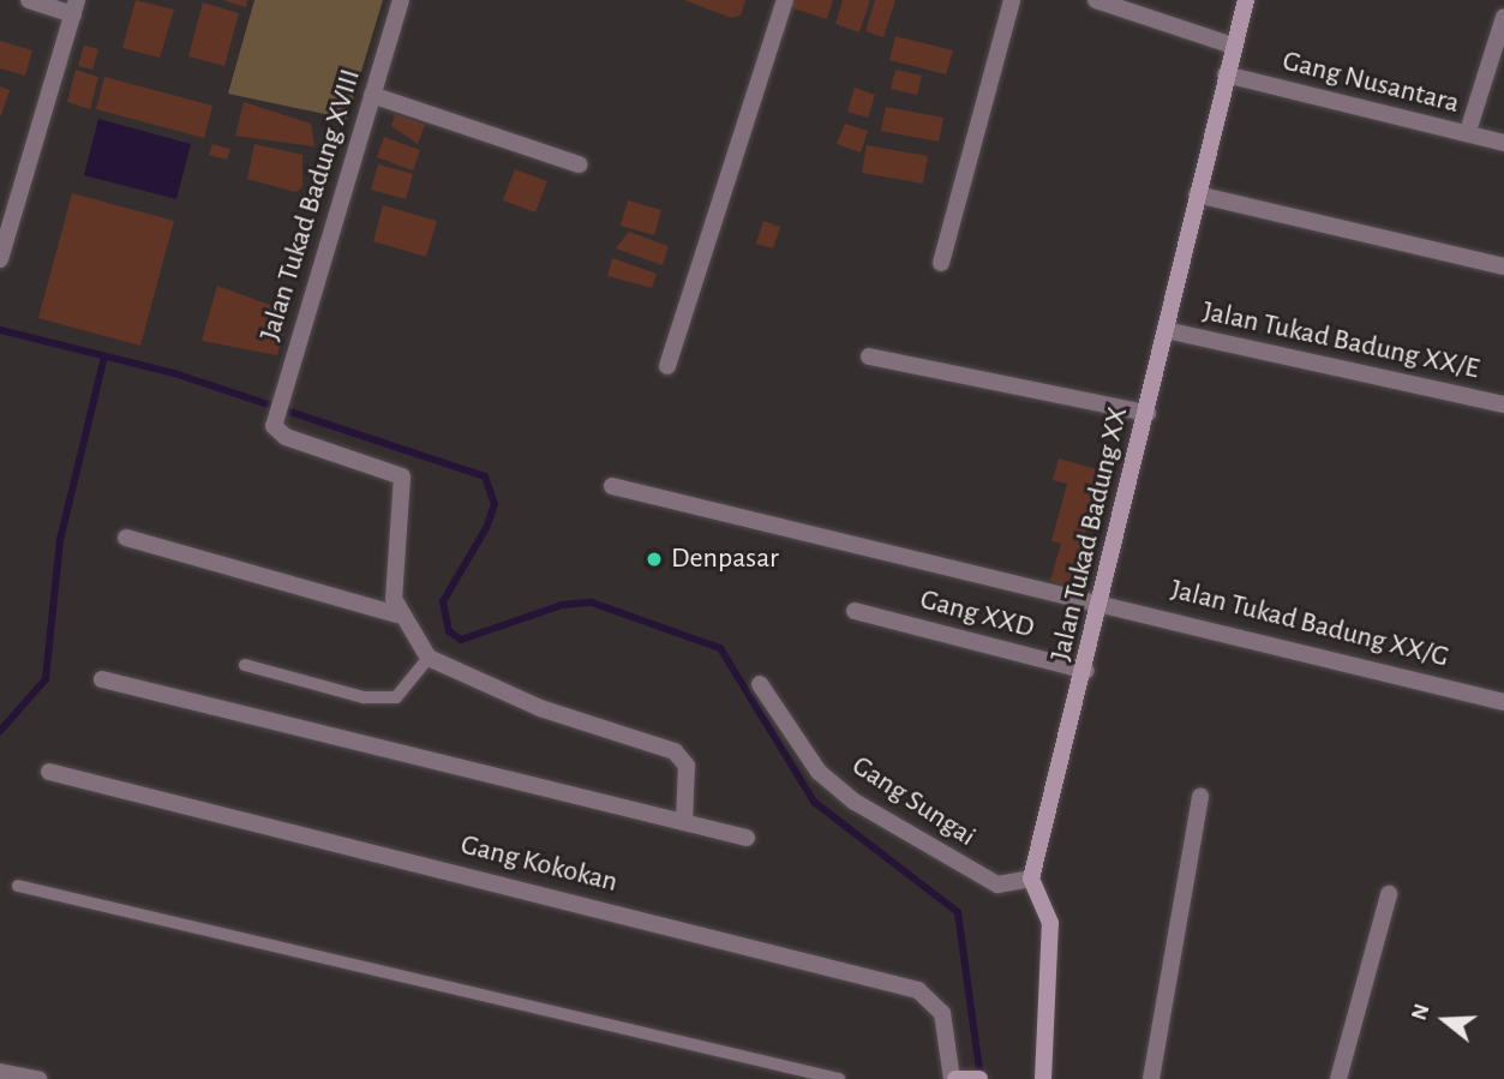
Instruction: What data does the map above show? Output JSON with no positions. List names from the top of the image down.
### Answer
{
  "streets": {
    "street": [
      "Gang Nusantara",
      "Jalan Tukad Badung XVIII",
      "Jalan Tukad Badung XX/E",
      "Jalan Tukad Badung XX",
      "Gang XXD",
      "Jalan Tukad Badung XX/G",
      "Gang Sungai",
      "Gang Kokokan"
    ]
  },
  "crossings": [
    ["Gang Nusantara", "Jalan Tukad Badung XX"],
    ["Jalan Tukad Badung XX/E", "Jalan Tukad Badung XX"],
    ["Jalan Tukad Badung XX", "Gang XXD"],
    ["Jalan Tukad Badung XX", "Jalan Tukad Badung XX/G"],
    ["Jalan Tukad Badung XX", "Gang Sungai"]
  ],
  "places": ["Denpasar"],
  "north": "left"
}
